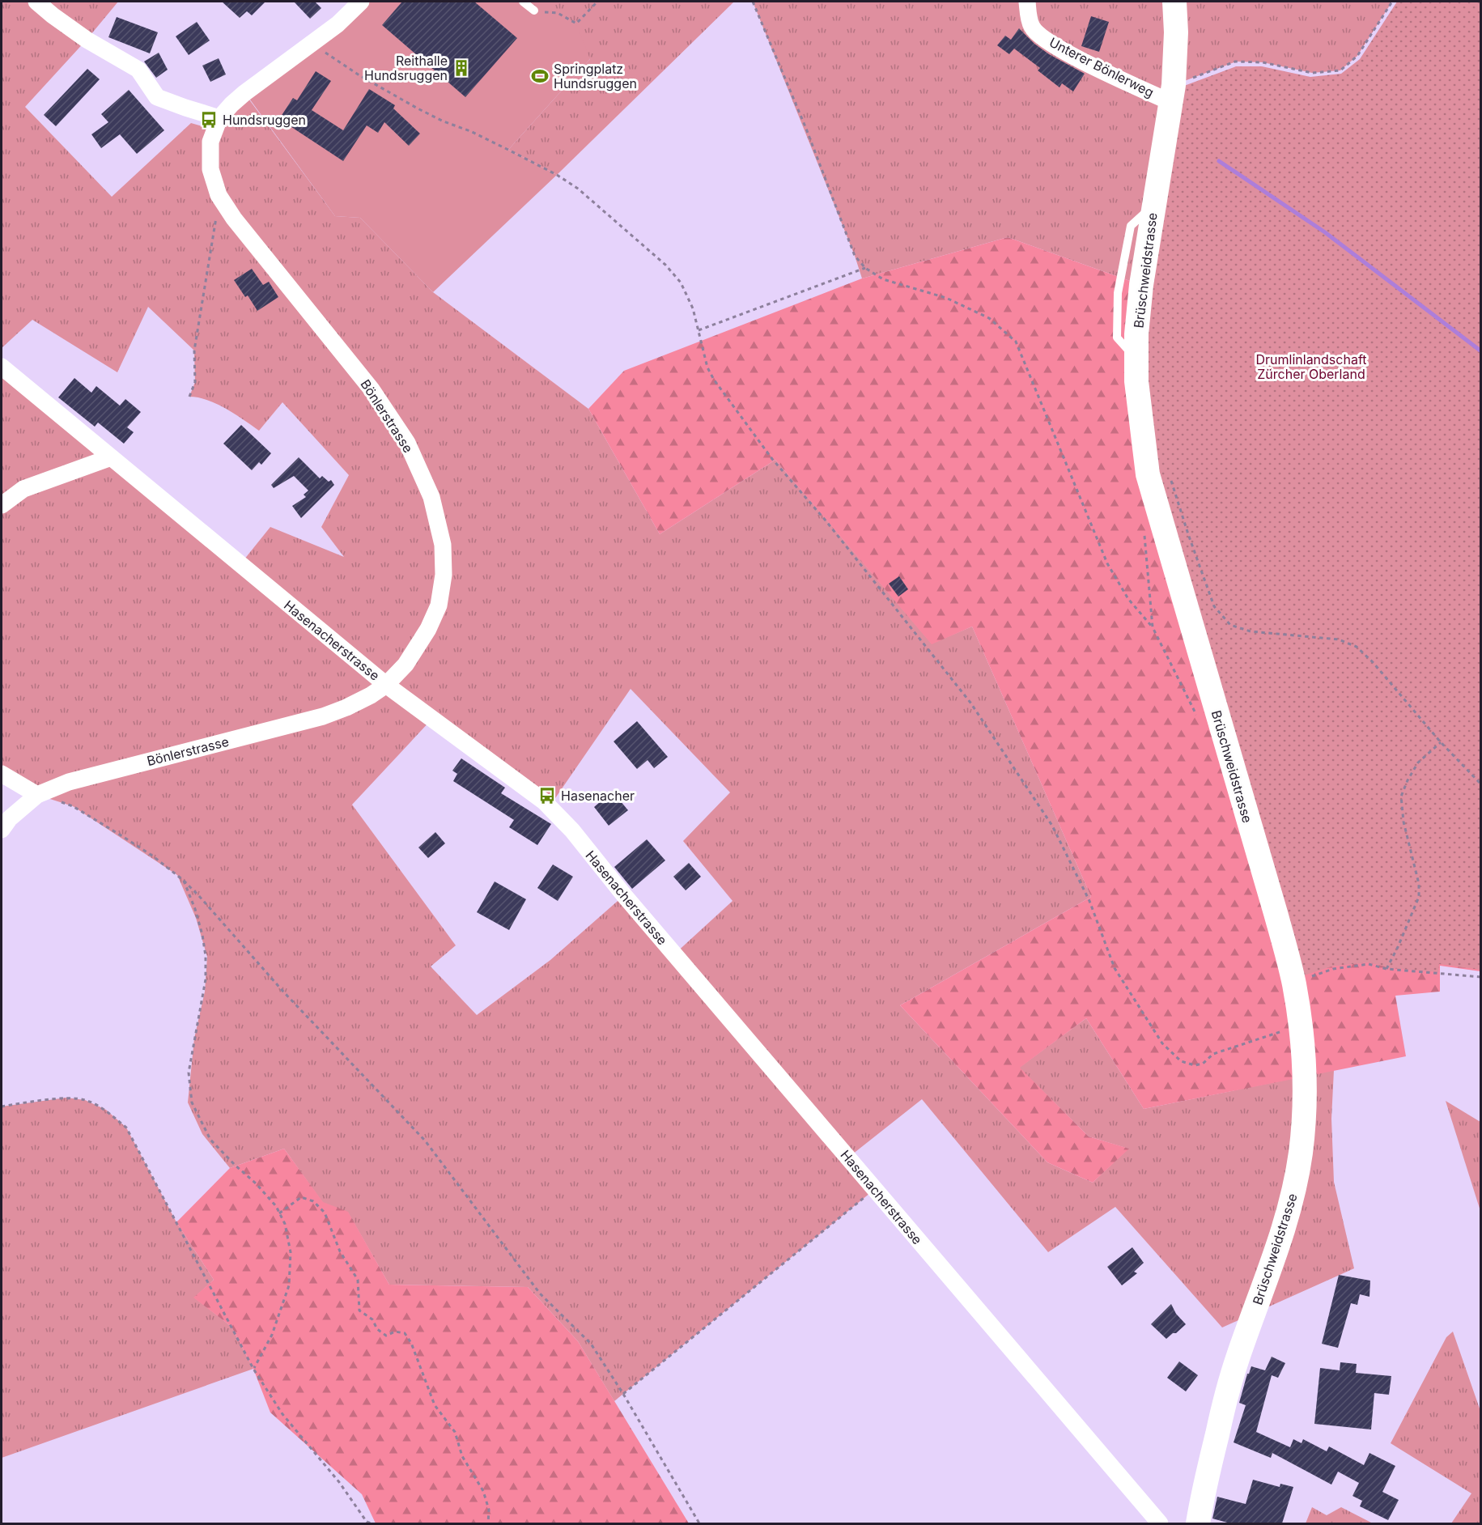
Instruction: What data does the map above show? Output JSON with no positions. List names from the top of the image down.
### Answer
{
  "streets": {
    "street": [
      "Unterer Bönlerweg",
      "Brüschweidstrasse",
      "Bönlerstrasse",
      "Hasenacherstrasse"
    ]
  },
  "crossings": [
    ["Unterer Bönlerweg", "Brüschweidstrasse"],
    ["Bönlerstrasse", "Hasenacherstrasse"]
  ],
  "parks": ["Drumlinlandschaft Zürcher Oberland"],
  "places": {
    "building": ["Reithalle Hundsruggen"],
    "sports": ["Springplatz Hundsruggen"],
    "bus stop": ["Hundsruggen", "Hasenacher"]
  }
}
